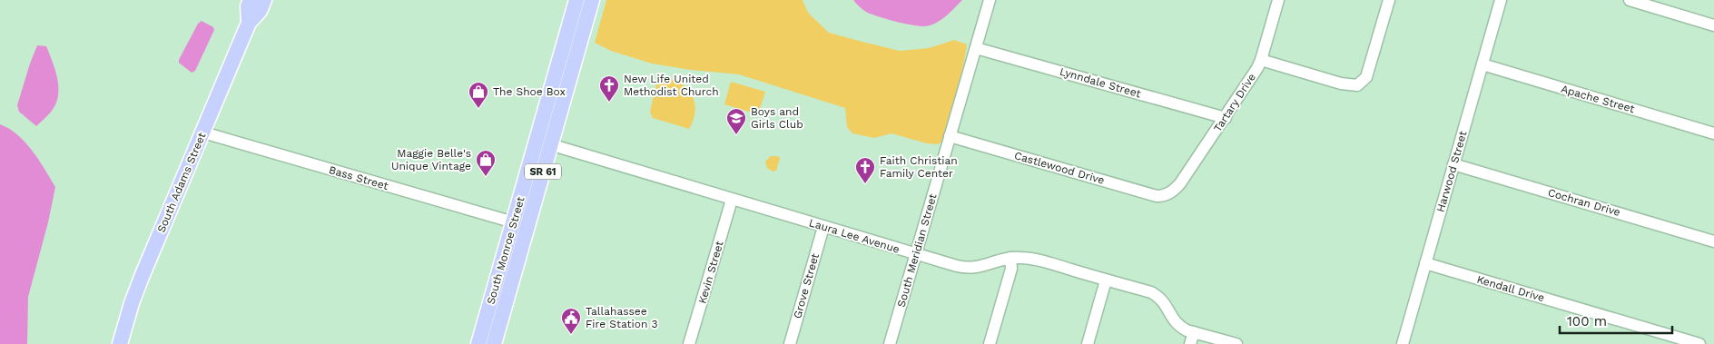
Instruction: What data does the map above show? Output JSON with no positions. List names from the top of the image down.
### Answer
{
  "streets": {
    "main road": ["SR 61", "South Adams Street", "South Monroe Street"],
    "street": [
      "Lynndale Street",
      "Apache Street",
      "Tartary Drive",
      "Castlewood Drive",
      "Harwood Street",
      "Bass Street",
      "Cochran Drive",
      "Laura Lee Avenue",
      "South Meridian Street",
      "Kevin Street",
      "Grove Street",
      "Kendall Drive"
    ]
  },
  "crossings": [
    ["Lynndale Street", "Tartary Drive"],
    ["Lynndale Street", "South Meridian Street"],
    ["Apache Street", "Harwood Street"],
    ["Tartary Drive", "Castlewood Drive"],
    ["Castlewood Drive", "South Meridian Street"],
    ["Harwood Street", "Cochran Drive"],
    ["Harwood Street", "Kendall Drive"],
    ["Bass Street", "South Adams Street"],
    ["Bass Street", "South Monroe Street"],
    ["Laura Lee Avenue", "South Monroe Street"],
    ["Laura Lee Avenue", "South Meridian Street"],
    ["Laura Lee Avenue", "Kevin Street"],
    ["Laura Lee Avenue", "Grove Street"]
  ],
  "places": {
    "church": ["New Life United Methodist Church", "Faith Christian Family Center"],
    "shop": ["The Shoe Box", "Maggie Belle's Unique Vintage"],
    "school or university": ["Boys and Girls Club"],
    "public building": ["Tallahassee Fire Station 3"]
  },
  "scale_bar": "100 m"
}
